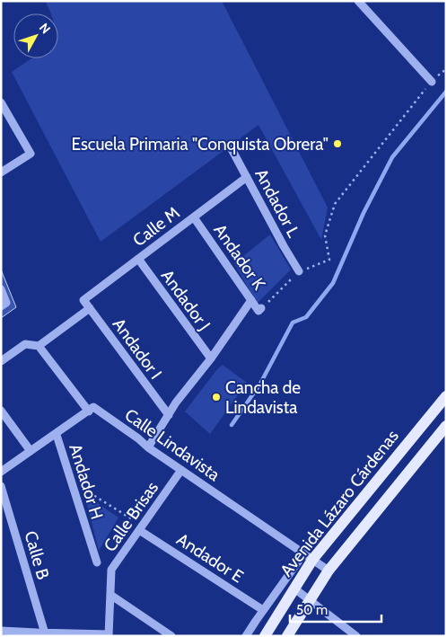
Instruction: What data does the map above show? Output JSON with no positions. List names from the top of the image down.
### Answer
{
  "streets": {
    "main road": ["Avenida Lázaro Cárdenas"],
    "street": [
      "Andador L",
      "Calle M",
      "Andador K",
      "Andador J",
      "Andador I",
      "Calle Lindavista",
      "Andador H",
      "Calle Brisas",
      "Calle B",
      "Andador E"
    ]
  },
  "crossings": [
    ["Andador L", "Calle M"],
    ["Calle M", "Andador K"],
    ["Calle M", "Andador J"],
    ["Calle M", "Andador I"],
    ["Calle Lindavista", "Avenida Lázaro Cárdenas"],
    ["Calle Lindavista", "Calle Brisas"],
    ["Calle Brisas", "Andador E"]
  ],
  "places": ["Escuela Primaria \"Conquista Obrera\"", "Cancha de Lindavista"],
  "scale_bar": "50 m",
  "north": "top right"
}
